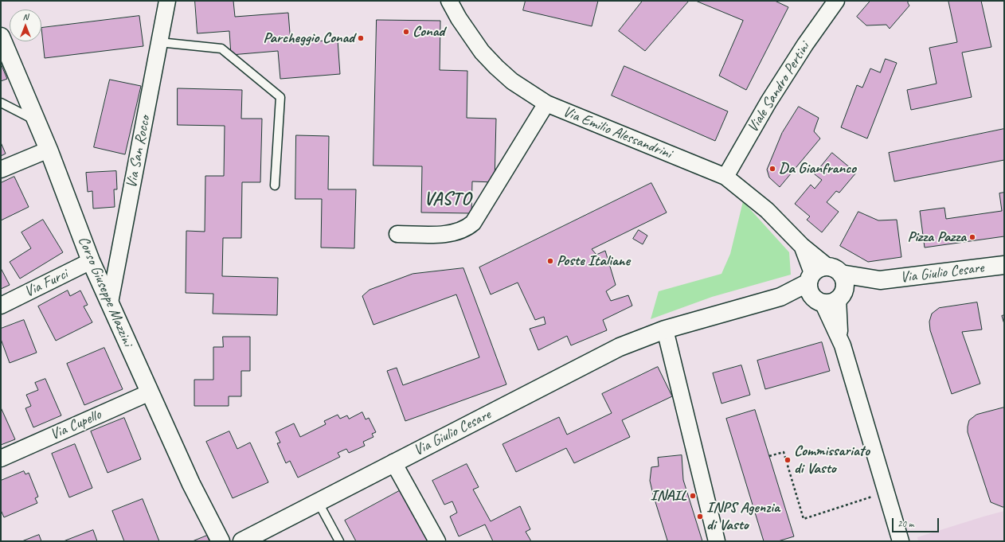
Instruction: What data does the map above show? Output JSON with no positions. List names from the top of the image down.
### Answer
{
  "streets": {
    "street": [
      "Viale Sandro Pertini",
      "Via Emilio Alessandrini",
      "Via San Rocco",
      "Via Giulio Cesare",
      "Via Furci",
      "Corso Giuseppe Mazzini",
      "Via Cupello"
    ]
  },
  "crossings": [
    ["Viale Sandro Pertini", "Via Emilio Alessandrini"],
    ["Via Emilio Alessandrini", "Via Giulio Cesare"],
    ["Via San Rocco", "Corso Giuseppe Mazzini"],
    ["Via Furci", "Corso Giuseppe Mazzini"],
    ["Corso Giuseppe Mazzini", "Via Cupello"]
  ],
  "districts": ["VASTO"],
  "places": [
    "Conad",
    "Parcheggio Conad",
    "Da Gianfranco",
    "Pizza Pazza",
    "Poste Italiane",
    "Commissariato di Vasto",
    "INAIL",
    "INPS Agenzia di Vasto"
  ],
  "scale_bar": "20 m",
  "north": "top"
}
